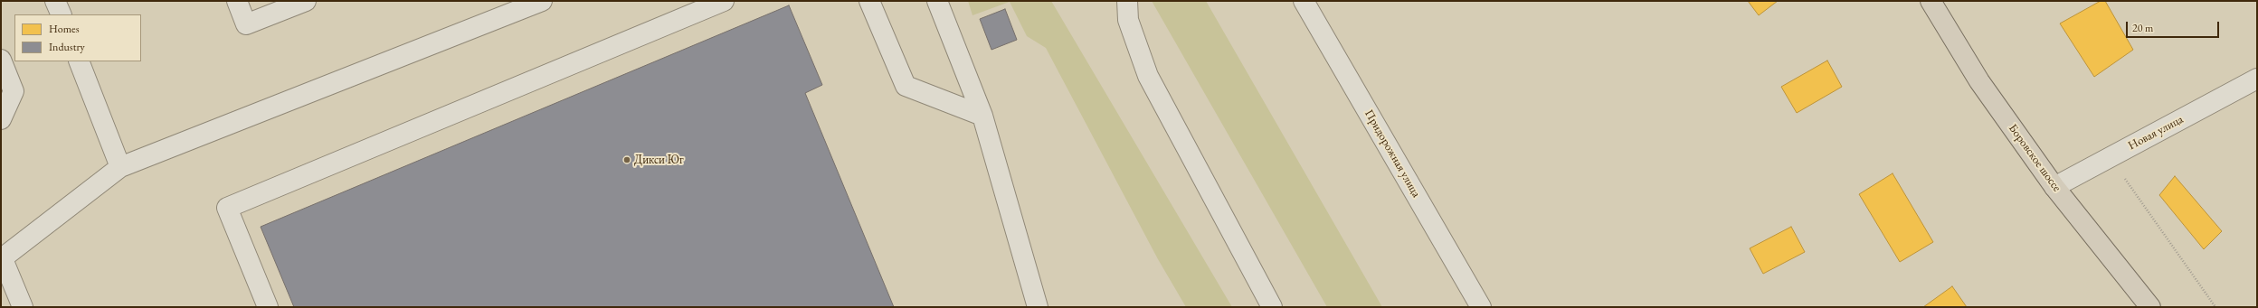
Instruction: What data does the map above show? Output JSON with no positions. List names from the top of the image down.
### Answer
{
  "streets": {
    "main road": ["Боровское шоссе"],
    "street": ["Новая улица", "Придорожная улица"]
  },
  "crossings": [
    ["Новая улица", "Боровское шоссе"]
  ],
  "places": ["Дикси Юг"],
  "legend": ["Homes", "Industry"],
  "scale_bar": "20 m"
}
